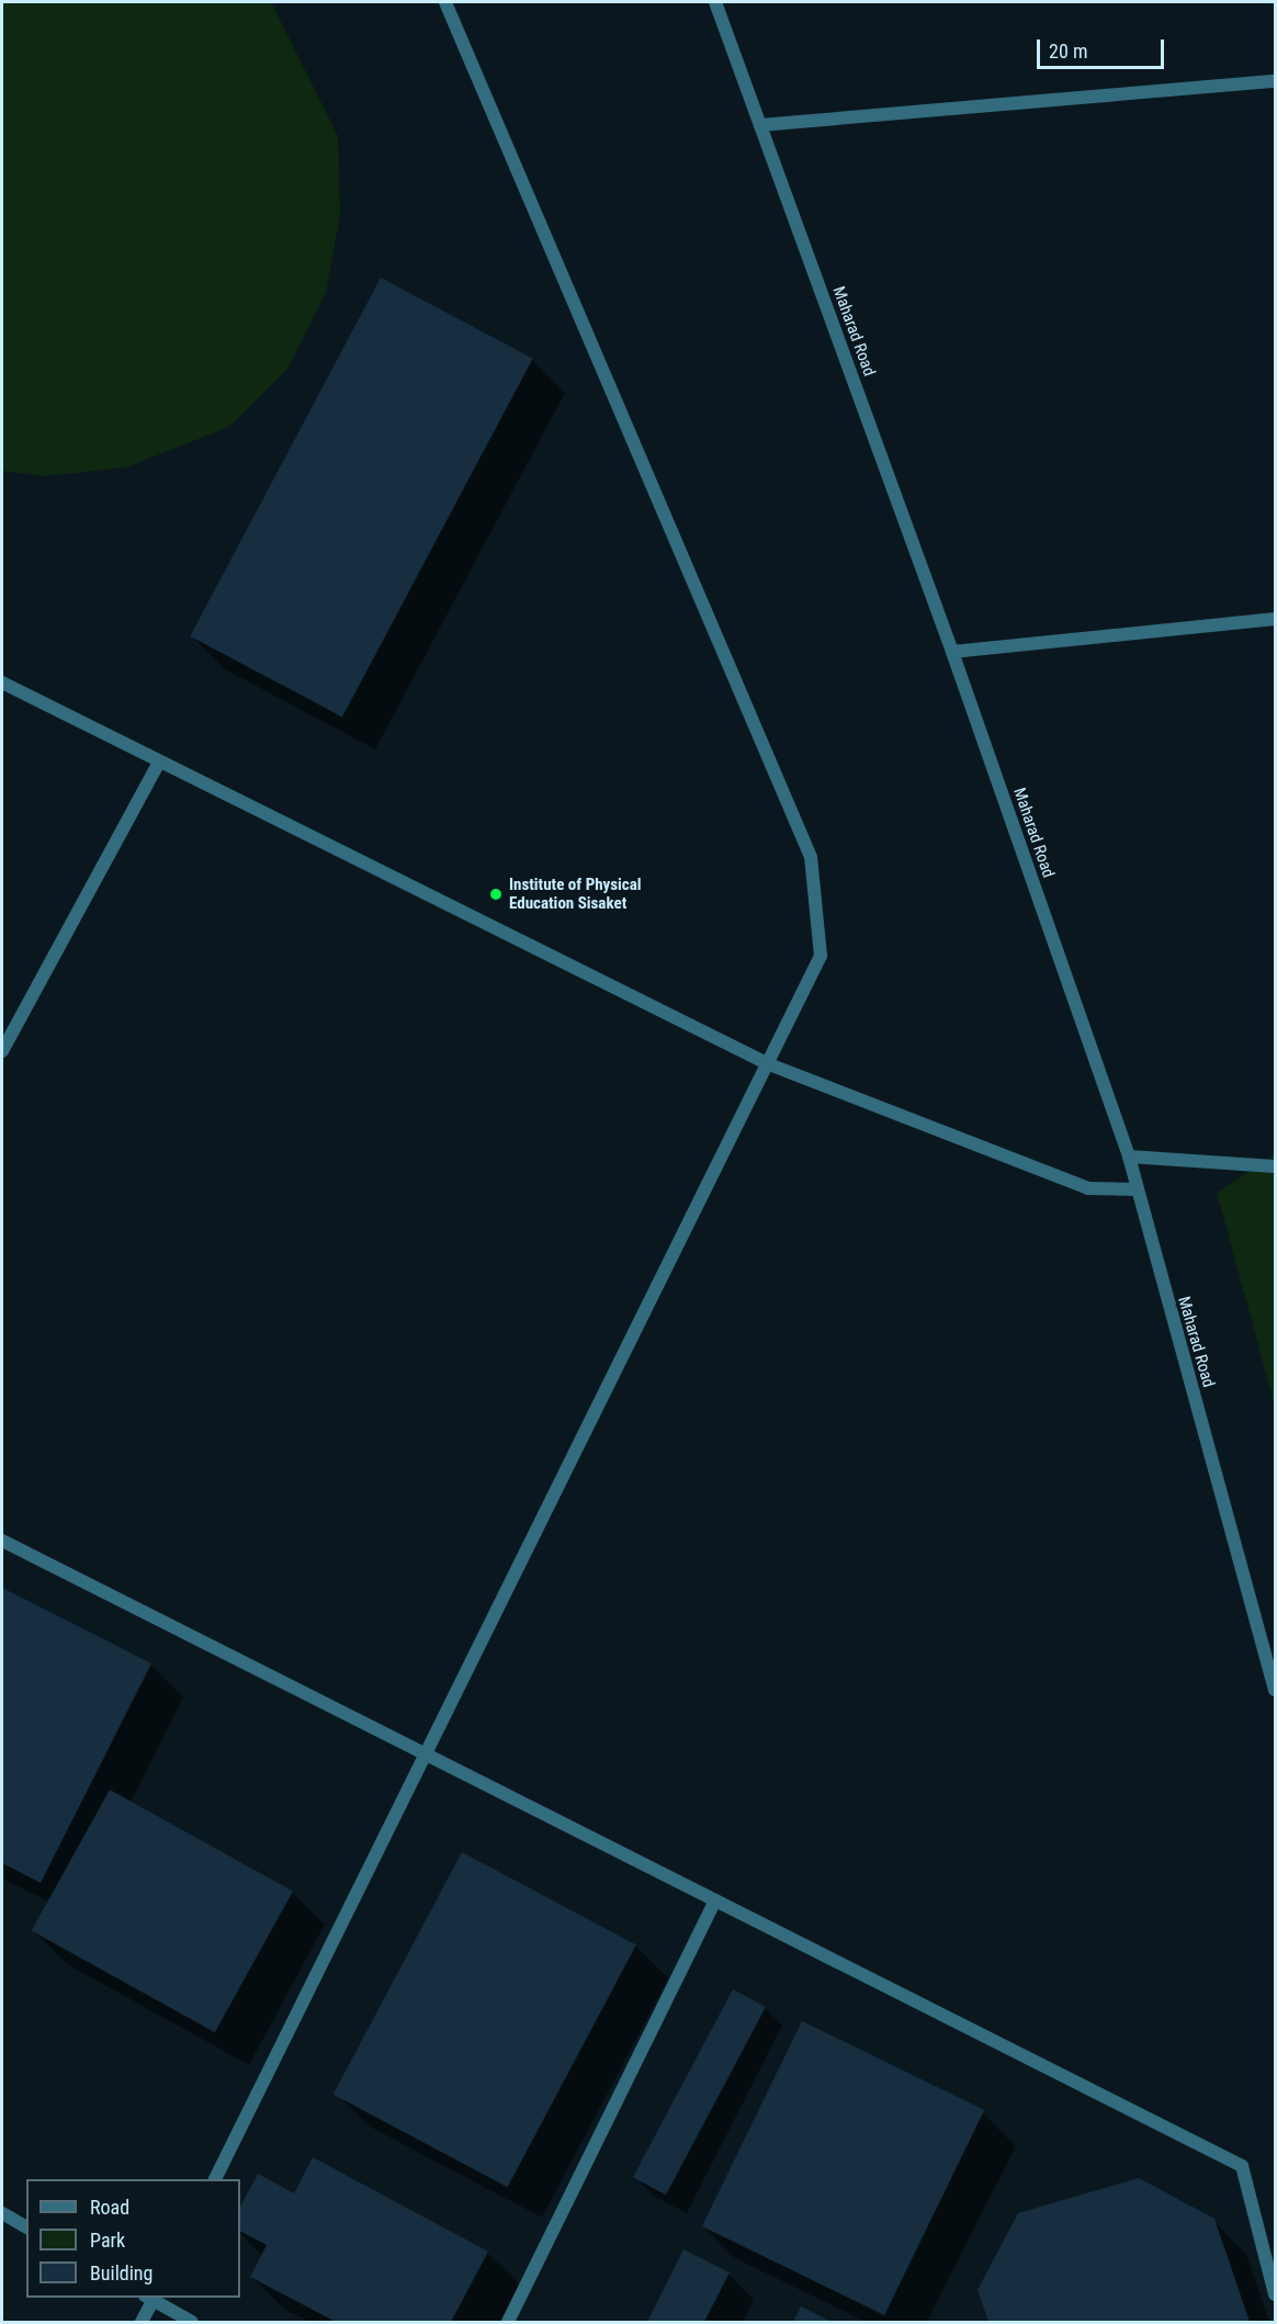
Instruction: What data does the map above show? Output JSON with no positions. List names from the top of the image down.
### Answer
{
  "streets": {
    "street": ["Maharad Road"]
  },
  "places": ["Institute of Physical Education Sisaket"],
  "legend": ["Road", "Park", "Building"],
  "scale_bar": "20 m"
}
